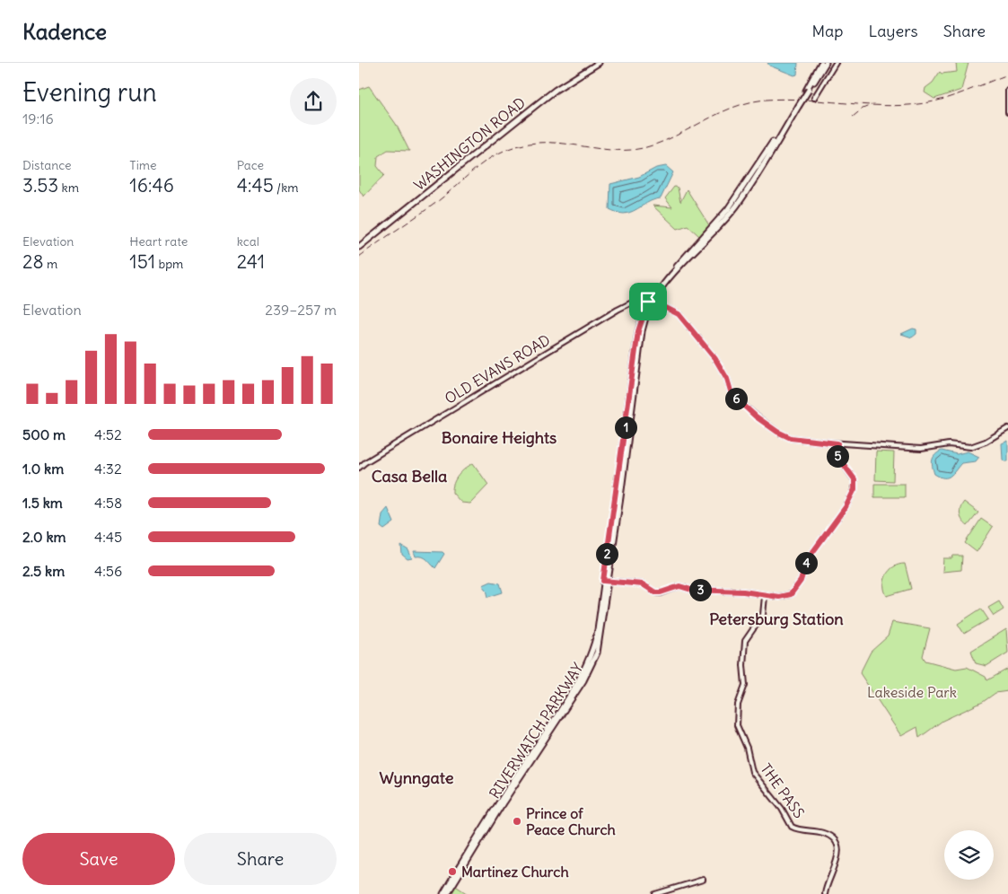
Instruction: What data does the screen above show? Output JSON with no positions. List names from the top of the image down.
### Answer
{
  "streets": {
    "main road": ["WASHINGTON ROAD", "RIVERWATCH PARKWAY"],
    "street": ["OLD EVANS ROAD", "THE PASS"]
  },
  "crossings": [
    ["OLD EVANS ROAD", "RIVERWATCH PARKWAY"]
  ],
  "districts": [
    "Bonaire Heights",
    "Casa Bella",
    "Petersburg Station",
    "Wynngate"
  ],
  "parks": ["Lakeside Park"],
  "places": ["Prince of Peace Church", "Martinez Church"],
  "page": {
    "header": "Kadence",
    "nav": ["Map", "Layers", "Share"],
    "heading": ["Evening run", "19:16"],
    "stats": [
      ["Distance", "3.53 km"],
      ["Time", "16:46"],
      ["Pace", "4:45 /km"],
      ["Elevation", "28 m"],
      ["Heart rate", "151 bpm"],
      ["kcal", "241"]
    ],
    "chart": ["Elevation", "239–257 m"],
    "pins": [
      "6",
      "1",
      "5",
      "2",
      "4",
      "3"
    ],
    "list": [
      {
        "name": "500 m",
        "note": "4:52"
      },
      {
        "name": "1.0 km",
        "note": "4:32"
      },
      {
        "name": "1.5 km",
        "note": "4:58"
      },
      {
        "name": "2.0 km",
        "note": "4:45"
      },
      {
        "name": "2.5 km",
        "note": "4:56"
      }
    ],
    "buttons": ["Save", "Share"]
  }
}
